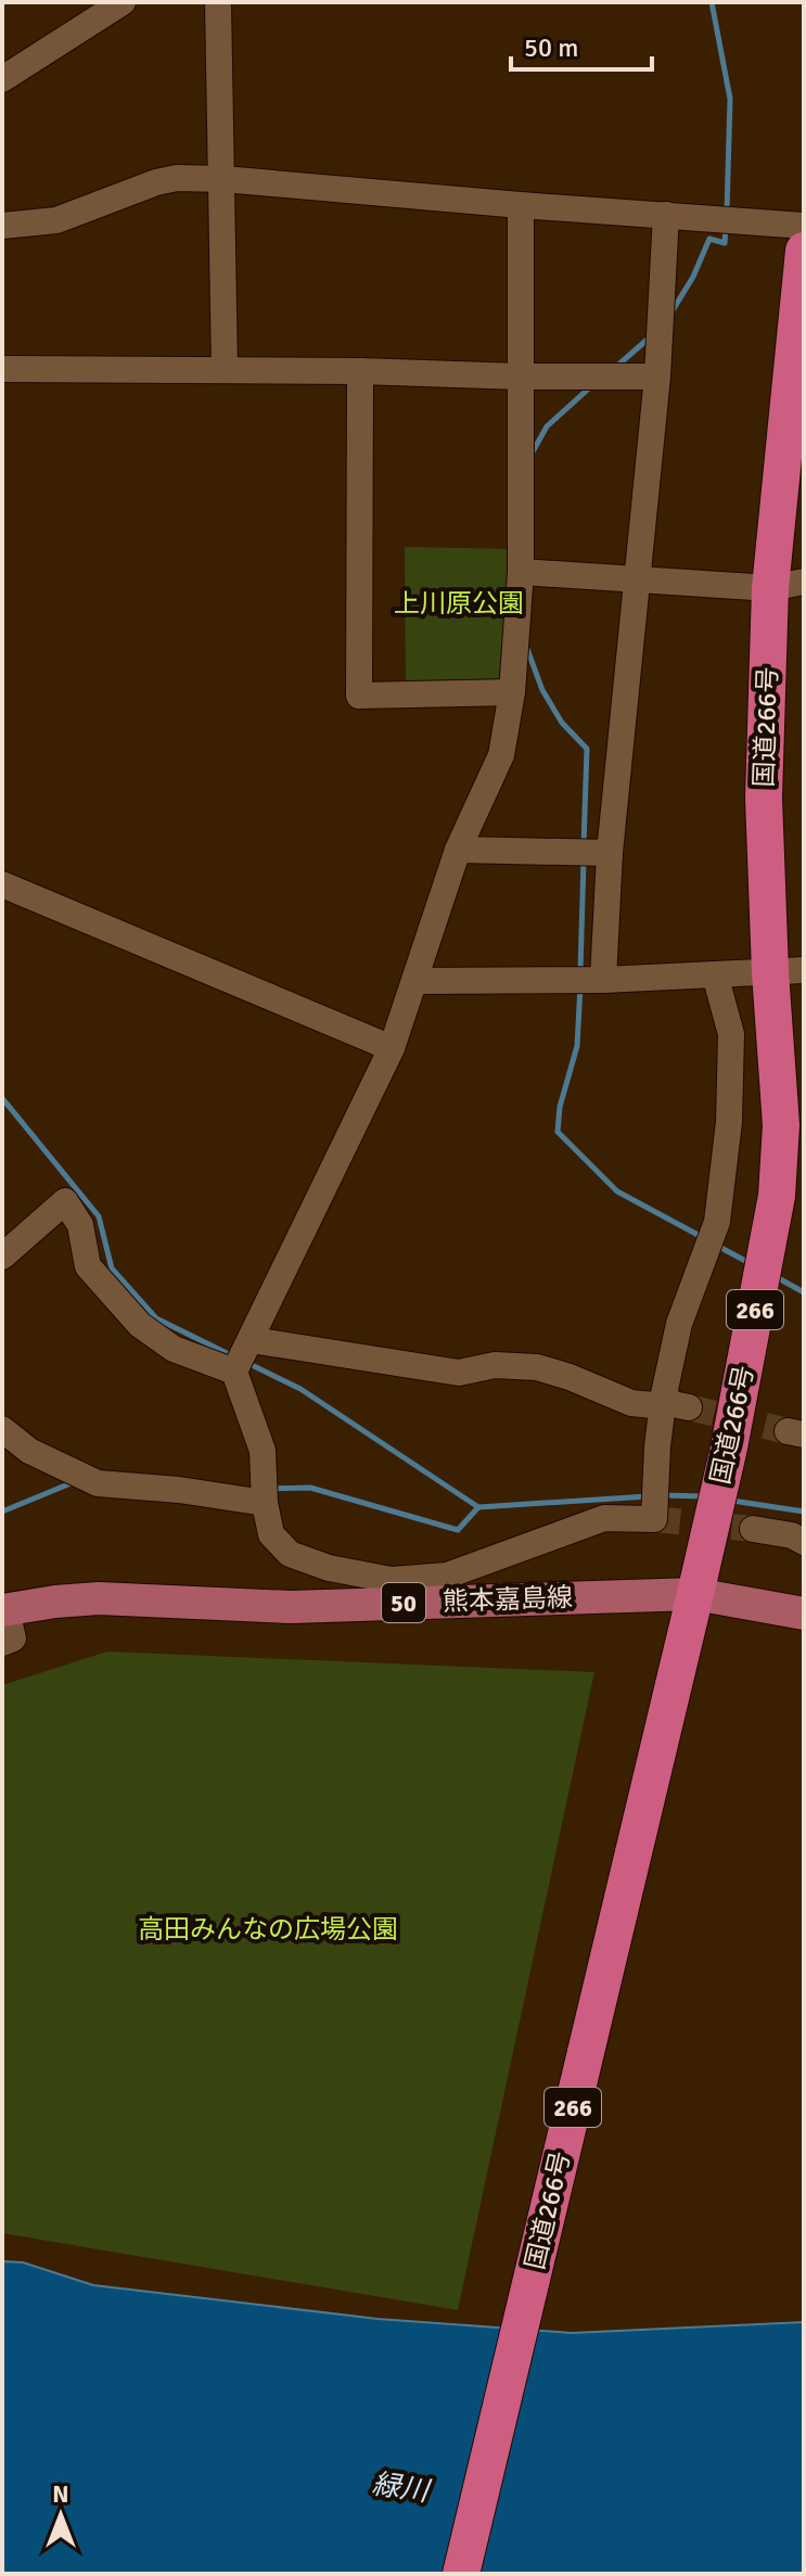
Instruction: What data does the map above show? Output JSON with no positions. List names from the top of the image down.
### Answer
{
  "streets": {
    "highway": ["国道266号", "266"],
    "main road": ["熊本嘉島線", "50"]
  },
  "crossings": [
    ["国道266号", "熊本嘉島線"]
  ],
  "water": ["緑川"],
  "parks": ["上川原公園", "高田みんなの広場公園"],
  "scale_bar": "50 m",
  "north": "top"
}
